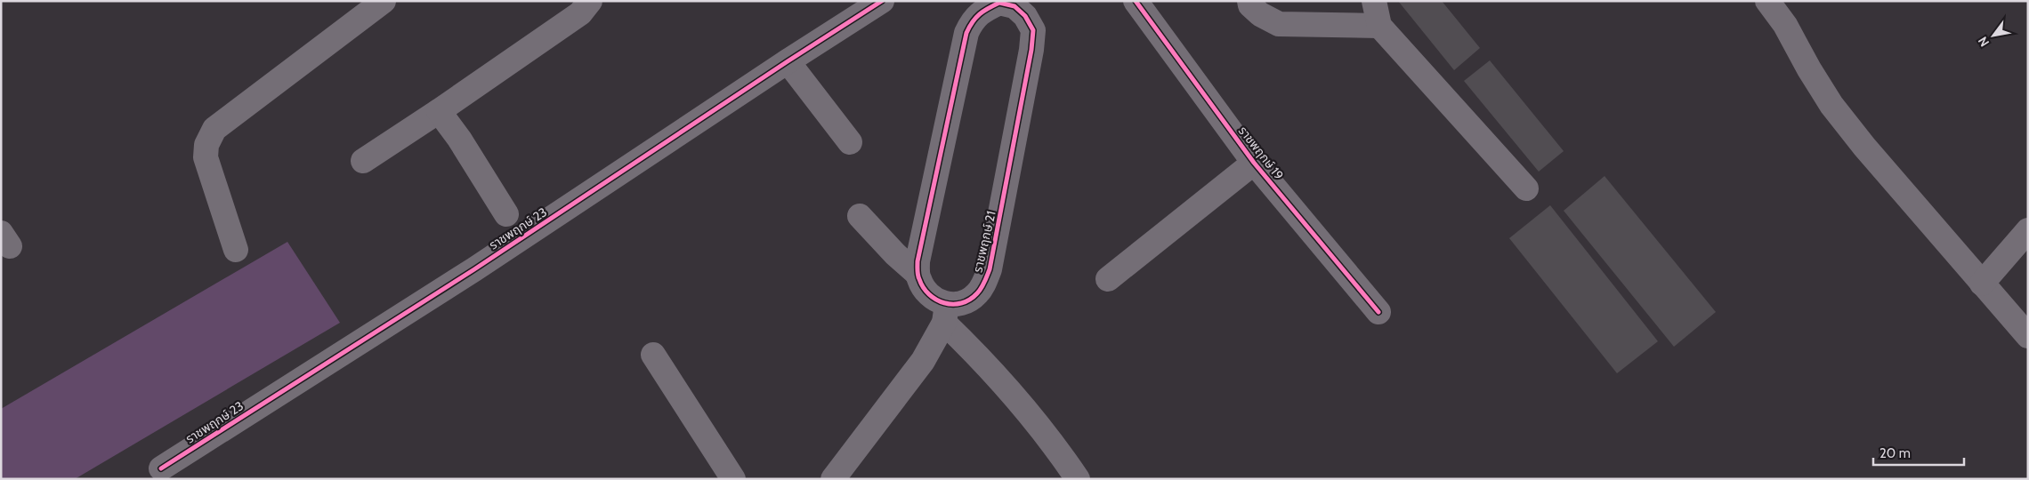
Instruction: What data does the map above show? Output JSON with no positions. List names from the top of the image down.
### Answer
{
  "streets": {
    "street": ["ราชพฤกษ์ 19", "ราชพฤกษ์ 23", "ราชพฤกษ์ 21"]
  },
  "scale_bar": "20 m",
  "north": "bottom left"
}
